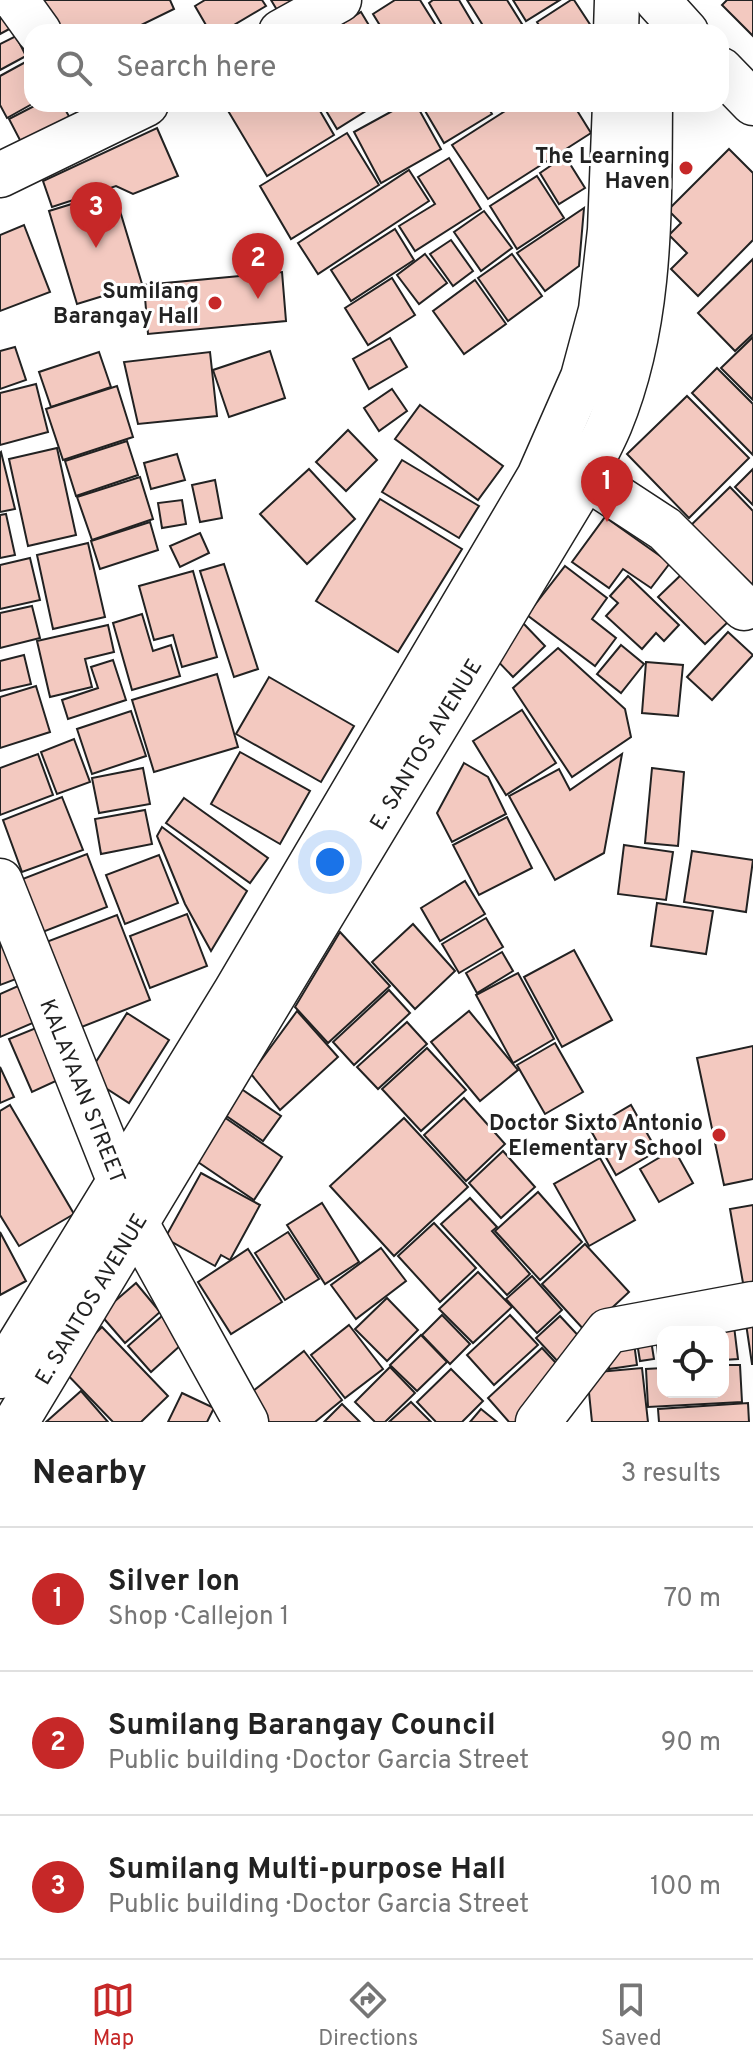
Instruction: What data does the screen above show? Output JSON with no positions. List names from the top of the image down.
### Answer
{
  "streets": {
    "street": ["E. SANTOS AVENUE", "KALAYAAN STREET"]
  },
  "crossings": [
    ["E. SANTOS AVENUE", "KALAYAAN STREET"]
  ],
  "places": ["The Learning Haven", "Sumilang Barangay Hall", "Doctor Sixto Antonio Elementary School"],
  "page": {
    "search": "Search here",
    "pins": ["3", "2", "1"],
    "heading": ["Nearby", "3 results"],
    "list": [
      {
        "mark": "1",
        "name": "Silver Ion",
        "note": "Shop · Callejon 1",
        "value": "70 m"
      },
      {
        "mark": "2",
        "name": "Sumilang Barangay Council",
        "note": "Public building · Doctor Garcia Street",
        "value": "90 m"
      },
      {
        "mark": "3",
        "name": "Sumilang Multi-purpose Hall",
        "note": "Public building · Doctor Garcia Street",
        "value": "100 m"
      }
    ],
    "nav": ["Map", "Directions", "Saved"]
  }
}
